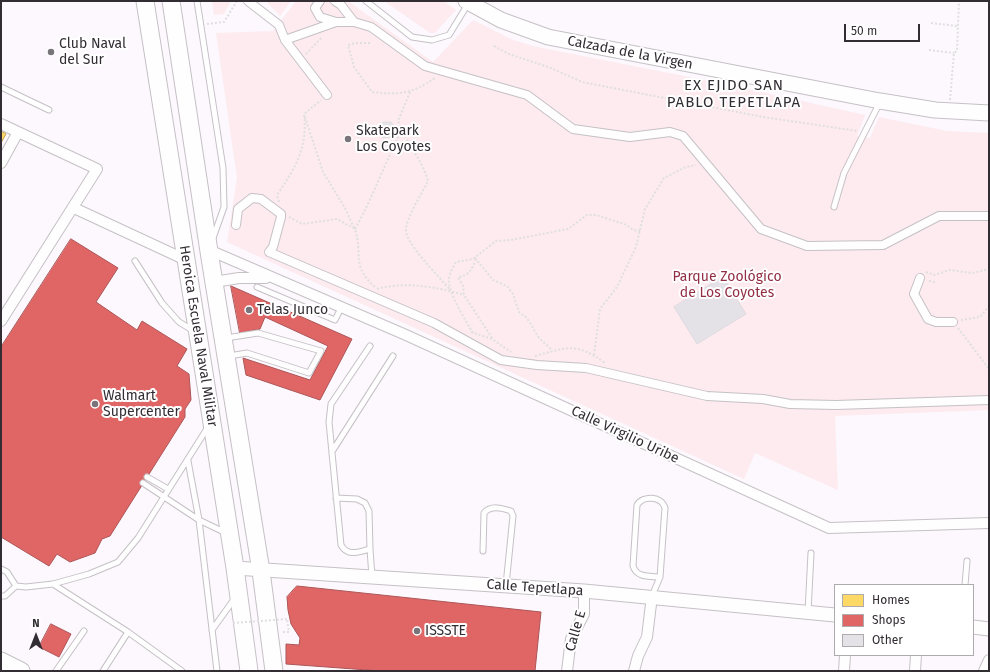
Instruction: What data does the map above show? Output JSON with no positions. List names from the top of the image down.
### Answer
{
  "streets": {
    "main road": ["Calzada de la Virgen", "Heroica Escuela Naval Militar"],
    "street": ["Calle Virgilio Uribe", "Calle Tepetlapa", "Calle E"]
  },
  "crossings": [
    ["Heroica Escuela Naval Militar", "Calle Virgilio Uribe"],
    ["Heroica Escuela Naval Militar", "Calle Tepetlapa"],
    ["Calle Tepetlapa", "Calle E"]
  ],
  "districts": ["EX EJIDO SAN PABLO TEPETLAPA"],
  "parks": ["Parque Zoológico de Los Coyotes"],
  "places": [
    "Club Naval del Sur",
    "Skatepark Los Coyotes",
    "Telas Junco",
    "Walmart Supercenter",
    "ISSSTE"
  ],
  "legend": ["Homes", "Shops", "Other"],
  "scale_bar": "50 m",
  "north": "top"
}
